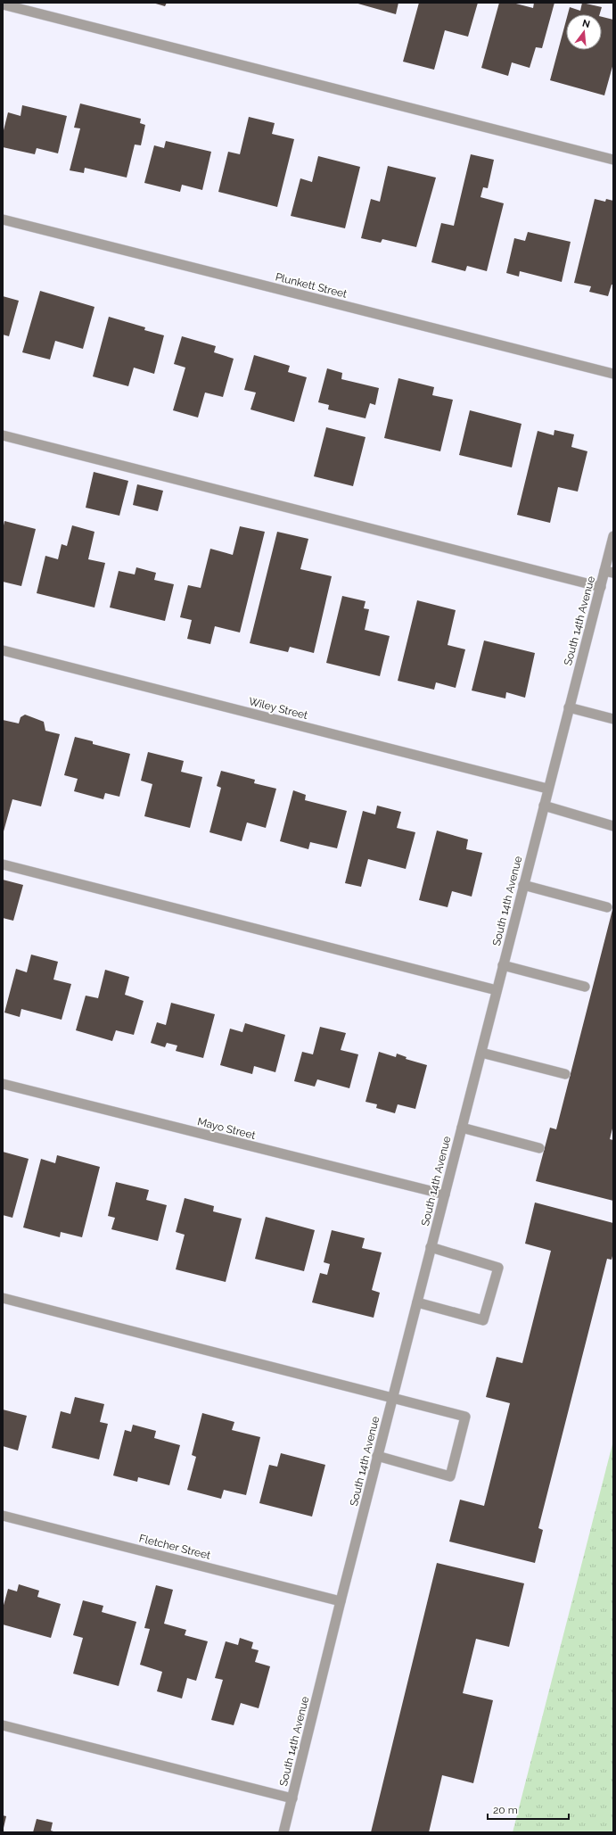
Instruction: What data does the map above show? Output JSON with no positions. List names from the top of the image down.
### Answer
{
  "streets": {
    "street": [
      "Plunkett Street",
      "South 14th Avenue",
      "Wiley Street",
      "Mayo Street",
      "Fletcher Street"
    ]
  },
  "crossings": [
    ["South 14th Avenue", "Wiley Street"],
    ["South 14th Avenue", "Mayo Street"],
    ["South 14th Avenue", "Fletcher Street"]
  ],
  "scale_bar": "20 m",
  "north": "top"
}
